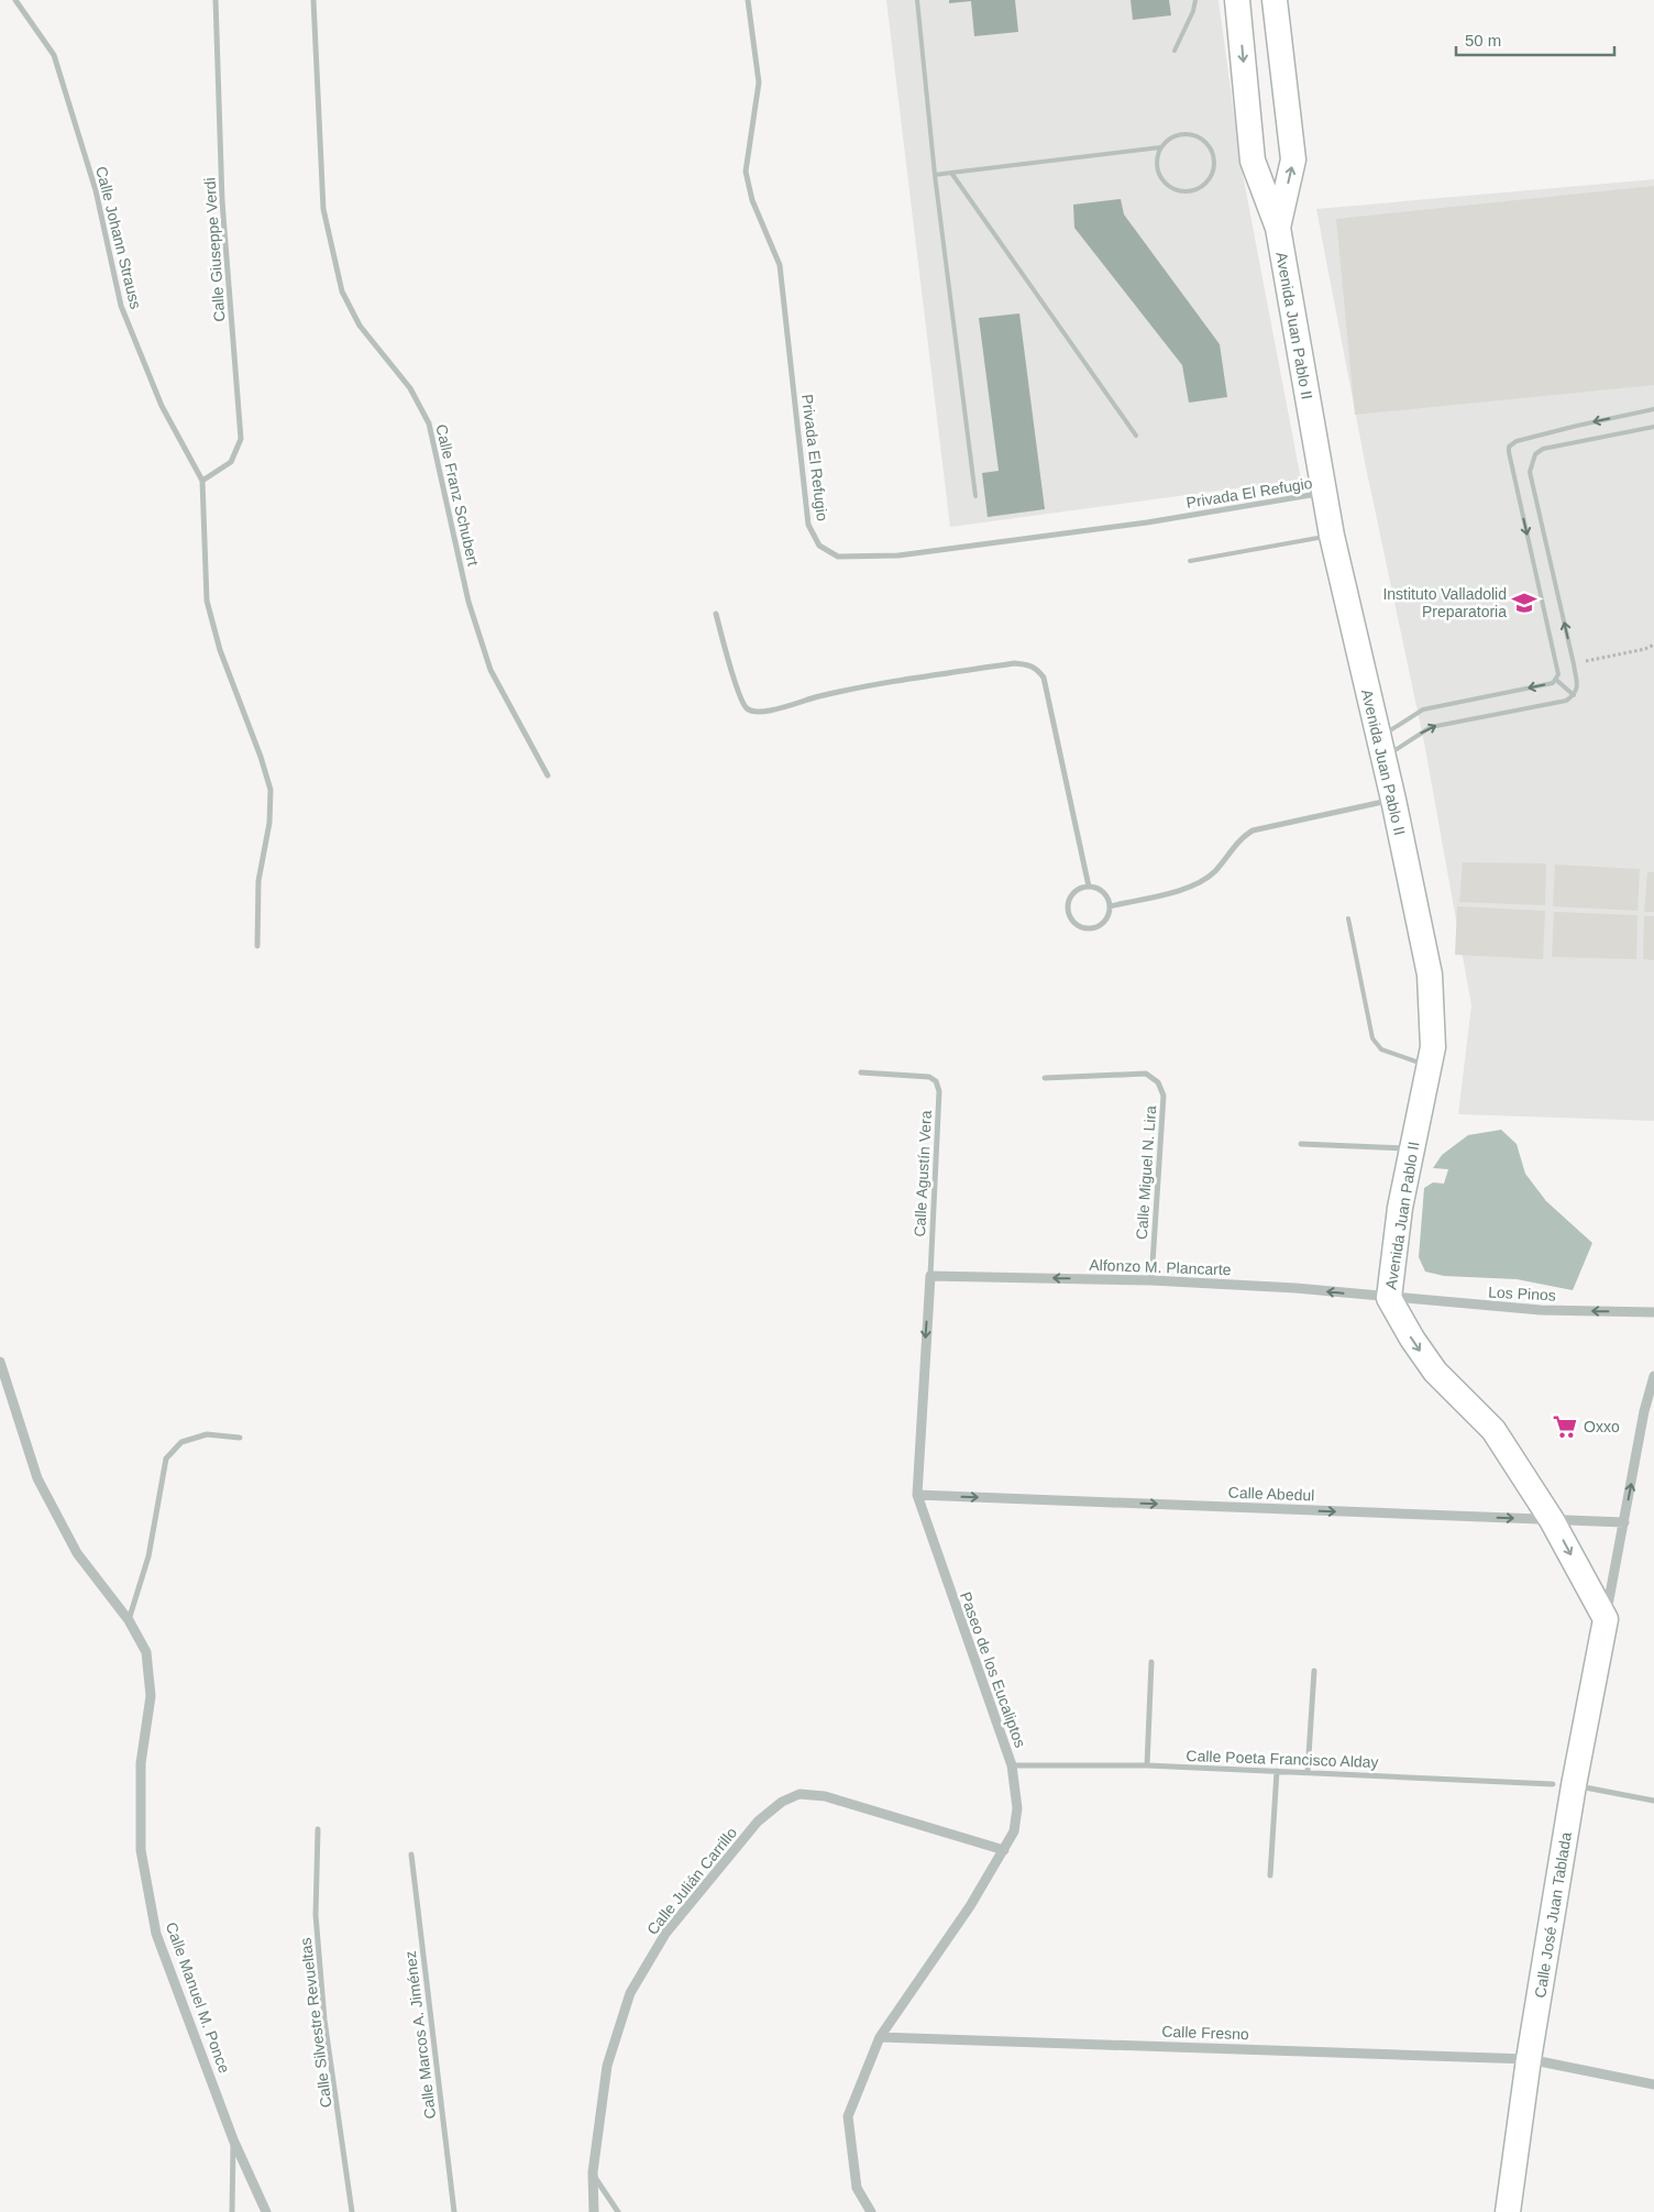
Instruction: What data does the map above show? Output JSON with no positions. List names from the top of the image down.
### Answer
{
  "streets": {
    "main road": ["Avenida Juan Pablo II", "Calle José Juan Tablada"],
    "street": [
      "Calle Johann Strauss",
      "Calle Giuseppe Verdi",
      "Privada El Refugio",
      "Calle Franz Schubert",
      "Calle Miguel N. Lira",
      "Calle Agustín Vera",
      "Alfonzo M. Plancarte",
      "Los Pinos",
      "Calle Abedul",
      "Paseo de los Eucaliptos",
      "Calle Poeta Francisco Alday",
      "Calle Julián Carrillo",
      "Calle Manuel M. Ponce",
      "Calle Silvestre Revueltas",
      "Calle Fresno",
      "Calle Marcos A. Jiménez"
    ]
  },
  "crossings": [
    ["Calle Johann Strauss", "Calle Giuseppe Verdi"],
    ["Avenida Juan Pablo II", "Privada El Refugio"],
    ["Avenida Juan Pablo II", "Alfonzo M. Plancarte"],
    ["Avenida Juan Pablo II", "Los Pinos"],
    ["Calle Miguel N. Lira", "Alfonzo M. Plancarte"],
    ["Calle Agustín Vera", "Alfonzo M. Plancarte"],
    ["Calle Agustín Vera", "Paseo de los Eucaliptos"],
    ["Alfonzo M. Plancarte", "Los Pinos"],
    ["Alfonzo M. Plancarte", "Paseo de los Eucaliptos"],
    ["Calle Abedul", "Paseo de los Eucaliptos"],
    ["Calle Abedul", "Calle José Juan Tablada"],
    ["Paseo de los Eucaliptos", "Calle Poeta Francisco Alday"],
    ["Paseo de los Eucaliptos", "Calle Julián Carrillo"],
    ["Paseo de los Eucaliptos", "Calle Fresno"],
    ["Calle Poeta Francisco Alday", "Calle José Juan Tablada"],
    ["Calle José Juan Tablada", "Calle Fresno"]
  ],
  "one_way": ["Alfonzo M. Plancarte", "Los Pinos", "Calle Abedul"],
  "places": {
    "school or university": ["Instituto Valladolid Preparatoria"],
    "supermarket": ["Oxxo"]
  },
  "scale_bar": "50 m"
}
